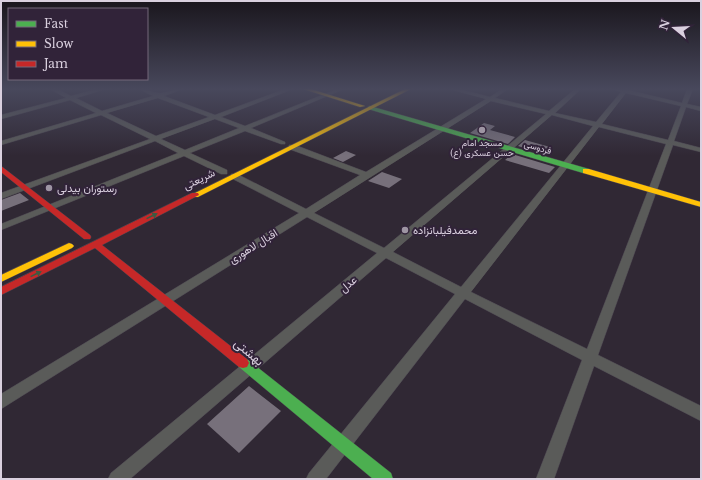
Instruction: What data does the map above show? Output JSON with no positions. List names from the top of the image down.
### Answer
{
  "streets": {
    "main road": ["فردوسی", "شریعتی", "بهشتی"],
    "street": ["اقبال لاهوری", "عدل"]
  },
  "crossings": [
    ["فردوسی", "اقبال لاهوری"],
    ["فردوسی", "عدل"],
    ["شریعتی", "بهشتی"],
    ["اقبال لاهوری", "بهشتی"],
    ["عدل", "بهشتی"]
  ],
  "places": ["مسجد امام حسن عسکری (ع)", "رستوران بیدلی", "محمدفيلبانزاده"],
  "legend": ["Fast", "Slow", "Jam"],
  "north": "left"
}
